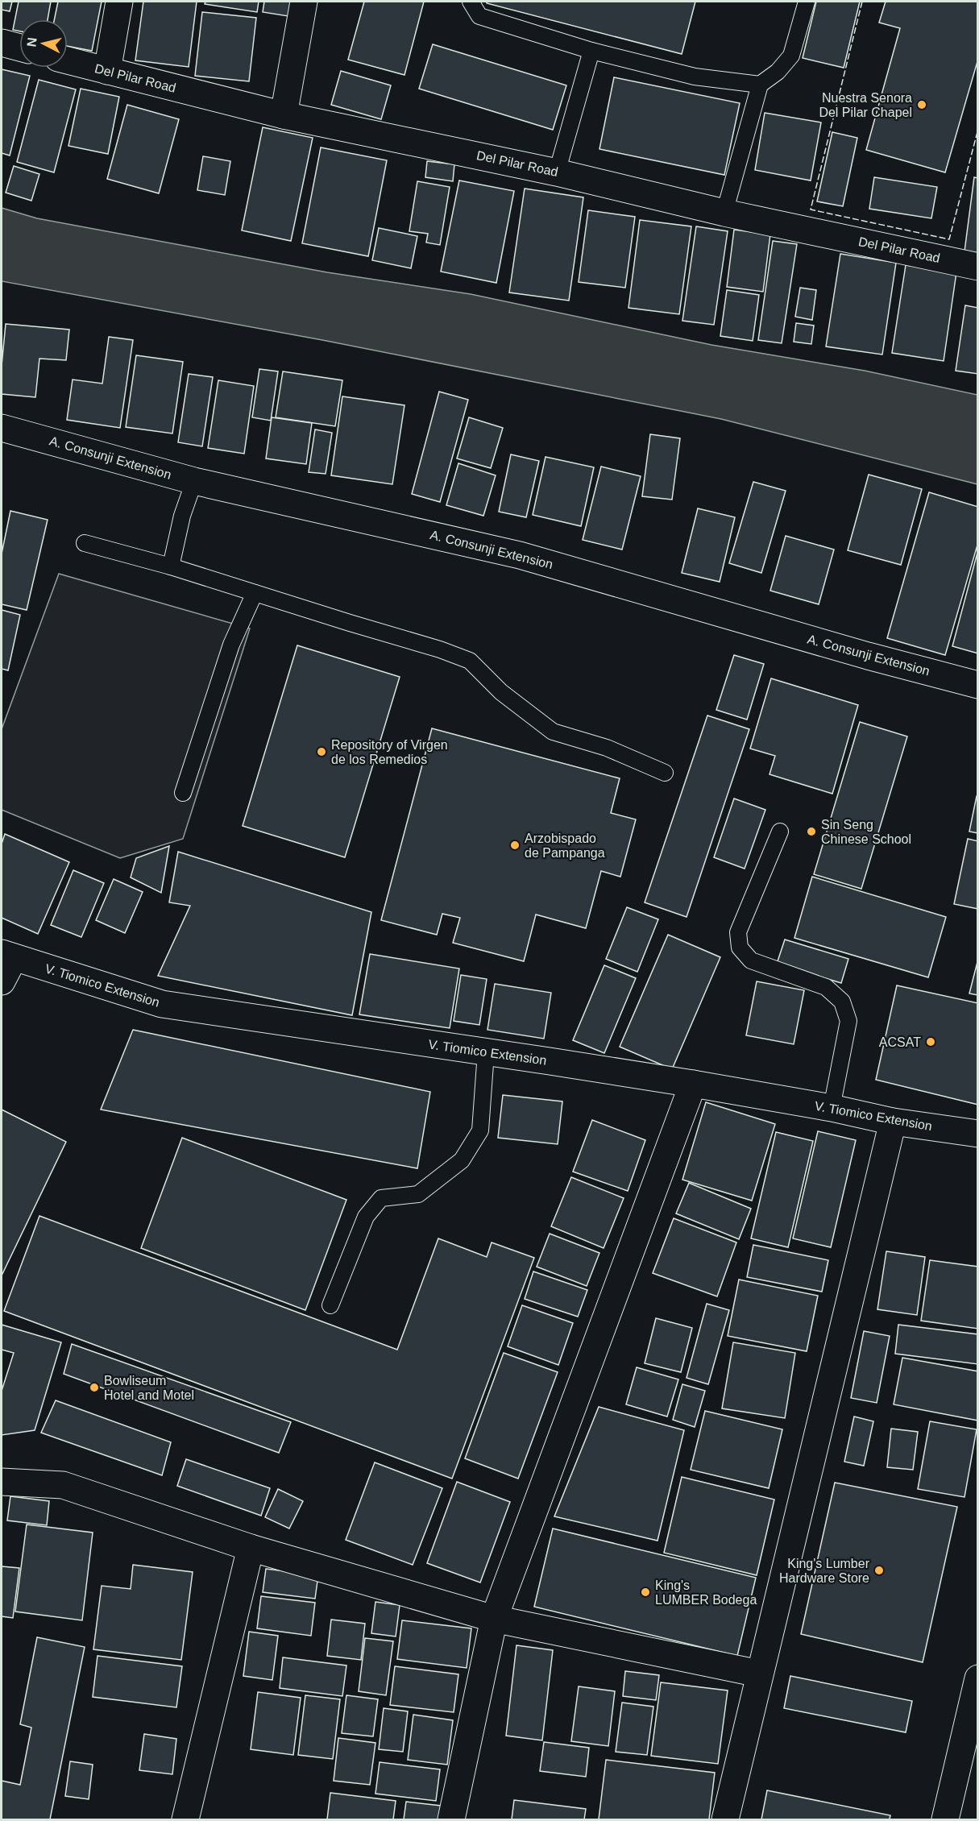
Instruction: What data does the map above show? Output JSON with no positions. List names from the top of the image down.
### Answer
{
  "streets": {
    "main road": ["Del Pilar Road", "A. Consunji Extension", "V. Tiomico Extension"]
  },
  "places": [
    "Nuestra Senora Del Pilar Chapel",
    "Repository of Virgen de los Remedios",
    "Sin Seng Chinese School",
    "Arzobispado de Pampanga",
    "ACSAT",
    "Bowliseum Hotel and Motel",
    "King's Lumber Hardware Store",
    "King's LUMBER Bodega"
  ],
  "north": "left"
}
